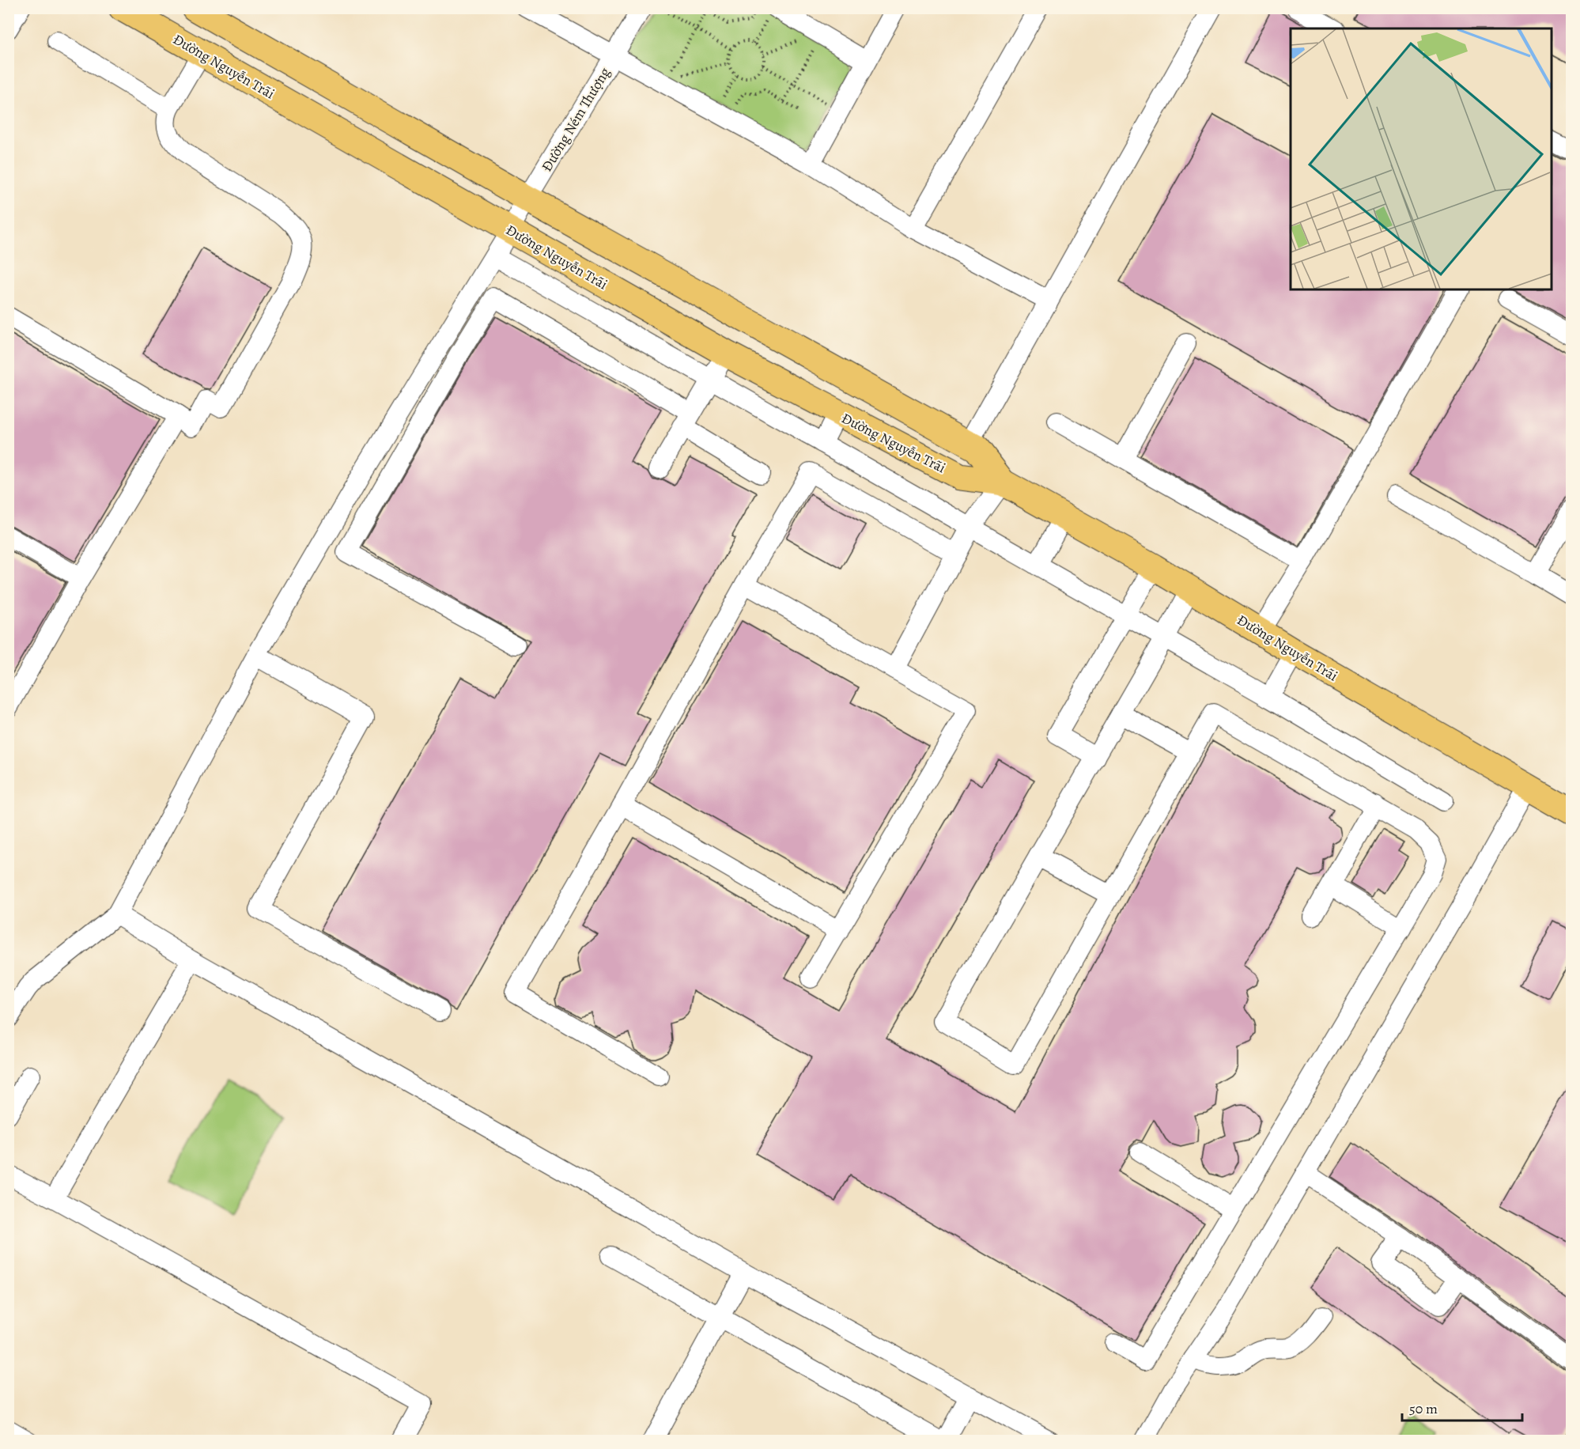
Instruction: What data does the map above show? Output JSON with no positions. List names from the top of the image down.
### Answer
{
  "streets": {
    "highway": ["Đường Nguyễn Trãi"],
    "street": ["Đường Ném Thượng"]
  },
  "crossings": [
    ["Đường Nguyễn Trãi", "Đường Ném Thượng"]
  ],
  "scale_bar": "50 m"
}
